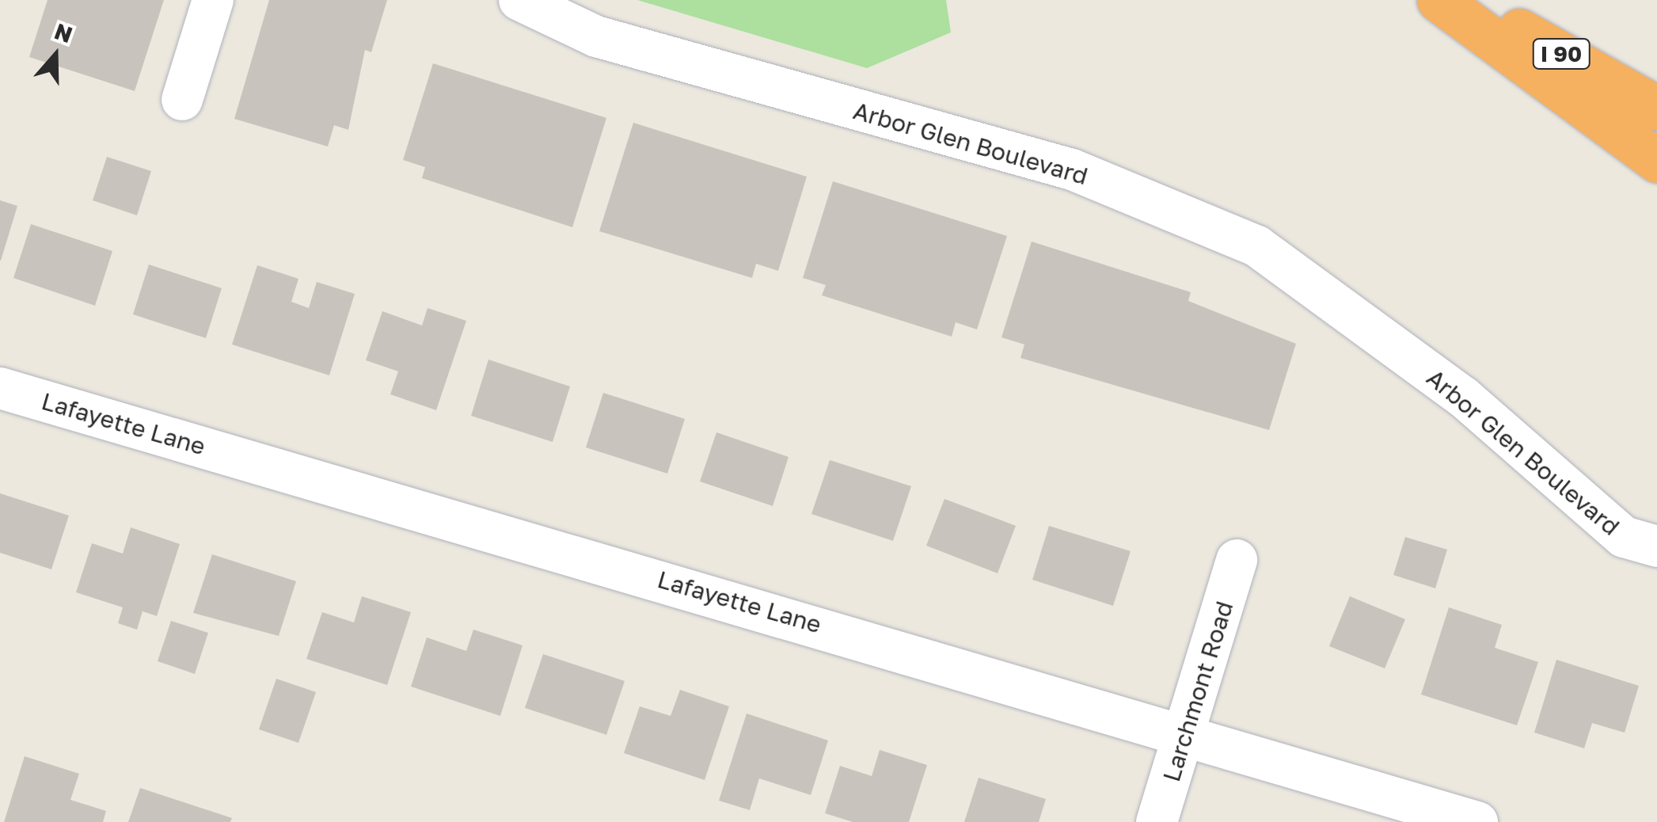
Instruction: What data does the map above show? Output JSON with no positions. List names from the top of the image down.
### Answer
{
  "streets": {
    "highway": ["I 90"],
    "street": ["Arbor Glen Boulevard", "Lafayette Lane", "Larchmont Road"]
  },
  "crossings": [
    ["Lafayette Lane", "Larchmont Road"]
  ],
  "north": "top"
}
